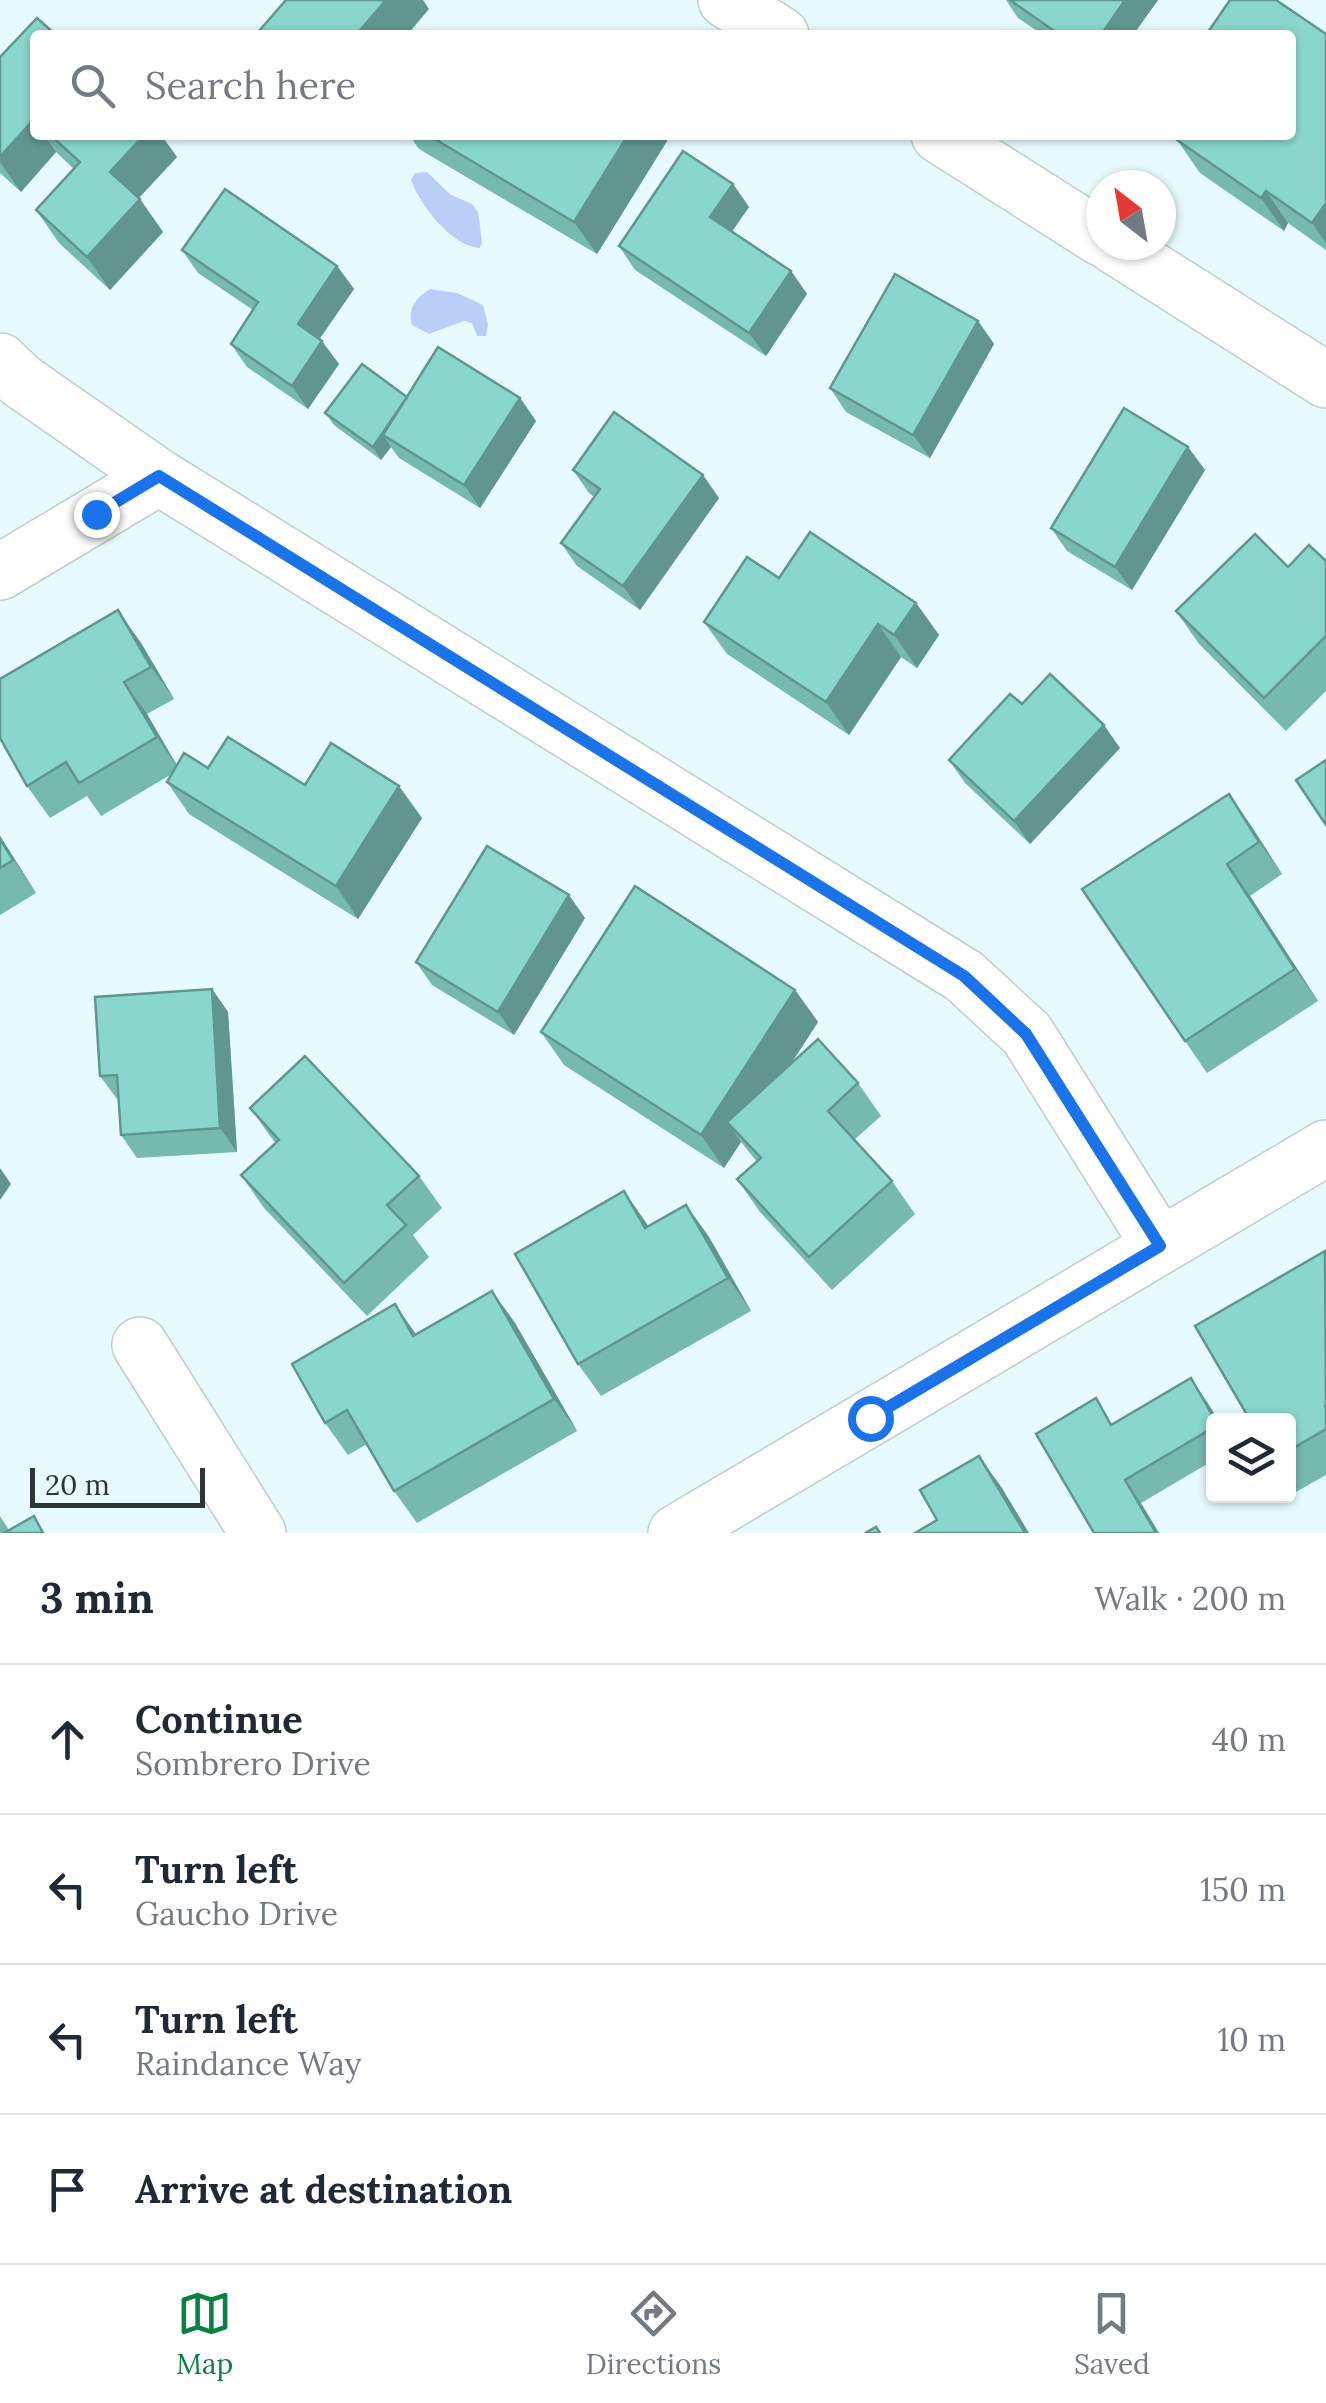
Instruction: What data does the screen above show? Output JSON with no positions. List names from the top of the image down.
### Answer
{
  "scale_bar": "20 m",
  "north": "top left",
  "page": {
    "search": "Search here",
    "scale": "20 m",
    "heading": ["3 min", "Walk · 200 m"],
    "list": [
      ["Continue", "Sombrero Drive", "40 m"],
      ["Turn left", "Gaucho Drive", "150 m"],
      ["Turn left", "Raindance Way", "10 m"],
      "Arrive at destination"
    ],
    "nav": ["Map", "Directions", "Saved"]
  }
}
